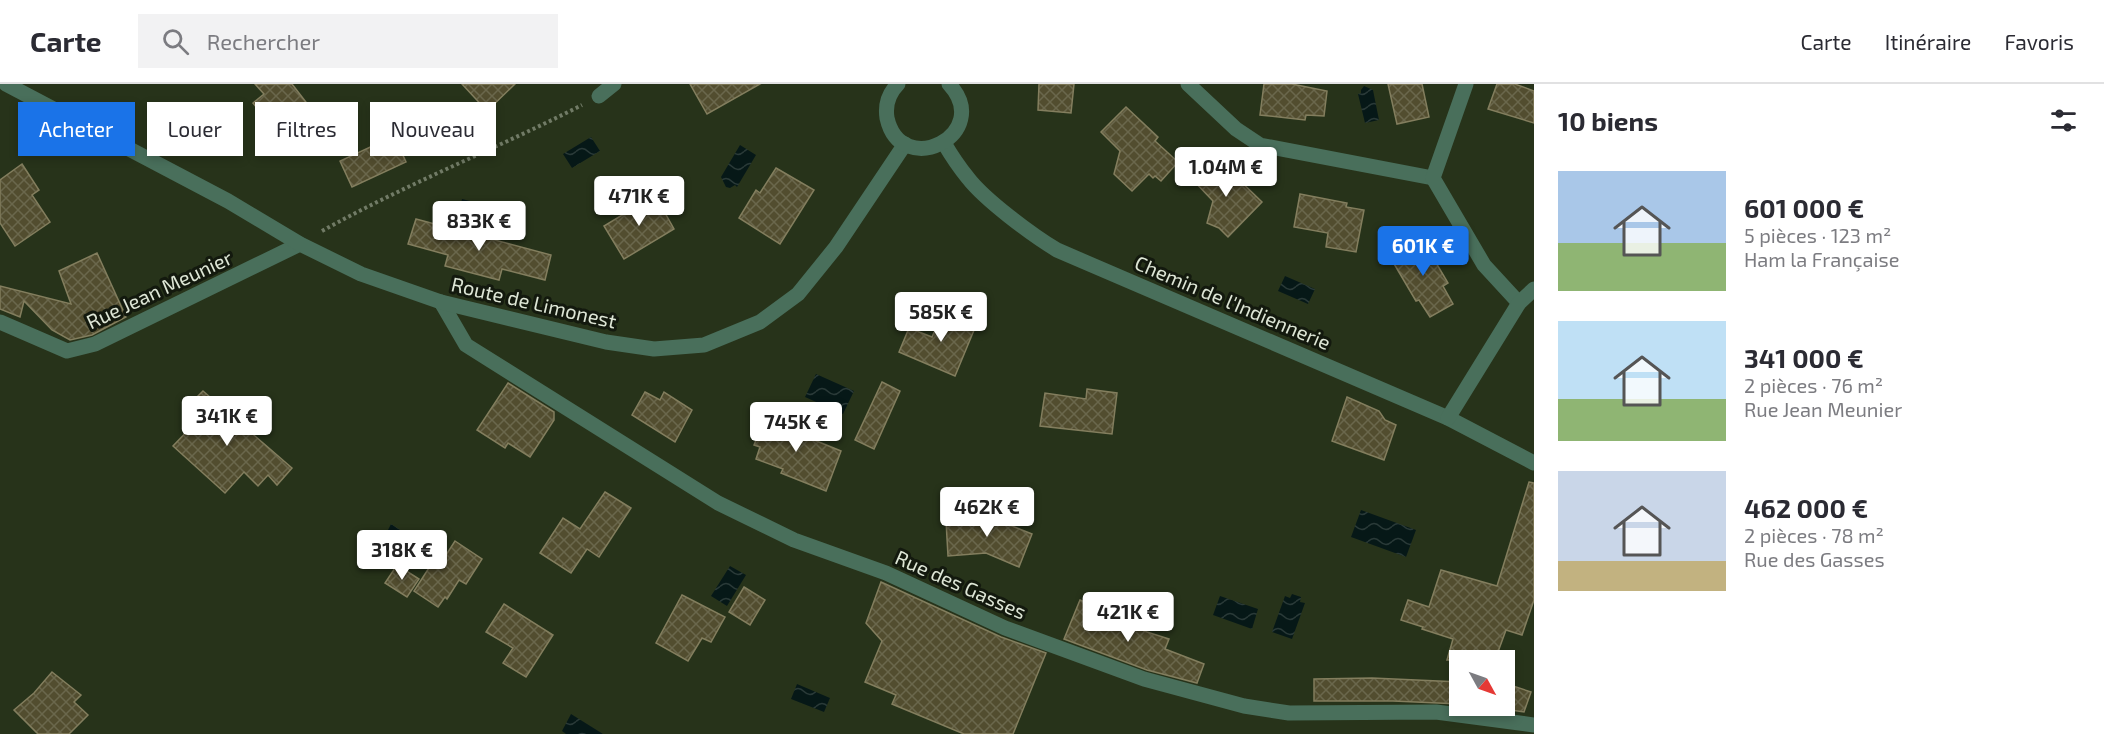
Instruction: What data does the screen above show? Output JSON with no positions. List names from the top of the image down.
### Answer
{
  "streets": {
    "street": [
      "Rue Jean Meunier",
      "Route de Limonest",
      "Chemin de l'Indiennerie",
      "Rue des Gasses"
    ]
  },
  "crossings": [
    ["Rue Jean Meunier", "Route de Limonest"],
    ["Route de Limonest", "Rue des Gasses"]
  ],
  "north": "bottom right",
  "page": {
    "header": "Carte",
    "search": "Rechercher",
    "nav": ["Carte", "Itinéraire", "Favoris"],
    "heading": "10 biens",
    "chip": [
      "Acheter",
      "Louer",
      "Filtres",
      "Nouveau"
    ],
    "price": [
      "1.04M €",
      "471K €",
      "833K €",
      "601K €",
      "585K €",
      "341K €",
      "745K €",
      "462K €",
      "318K €",
      "421K €"
    ],
    "list": [
      {
        "name": "601 000 €",
        "note": "5 pièces · 123 m² · Ham la Française"
      },
      {
        "name": "341 000 €",
        "note": "2 pièces · 76 m² · Rue Jean Meunier"
      },
      {
        "name": "462 000 €",
        "note": "2 pièces · 78 m² · Rue des Gasses"
      }
    ]
  }
}
